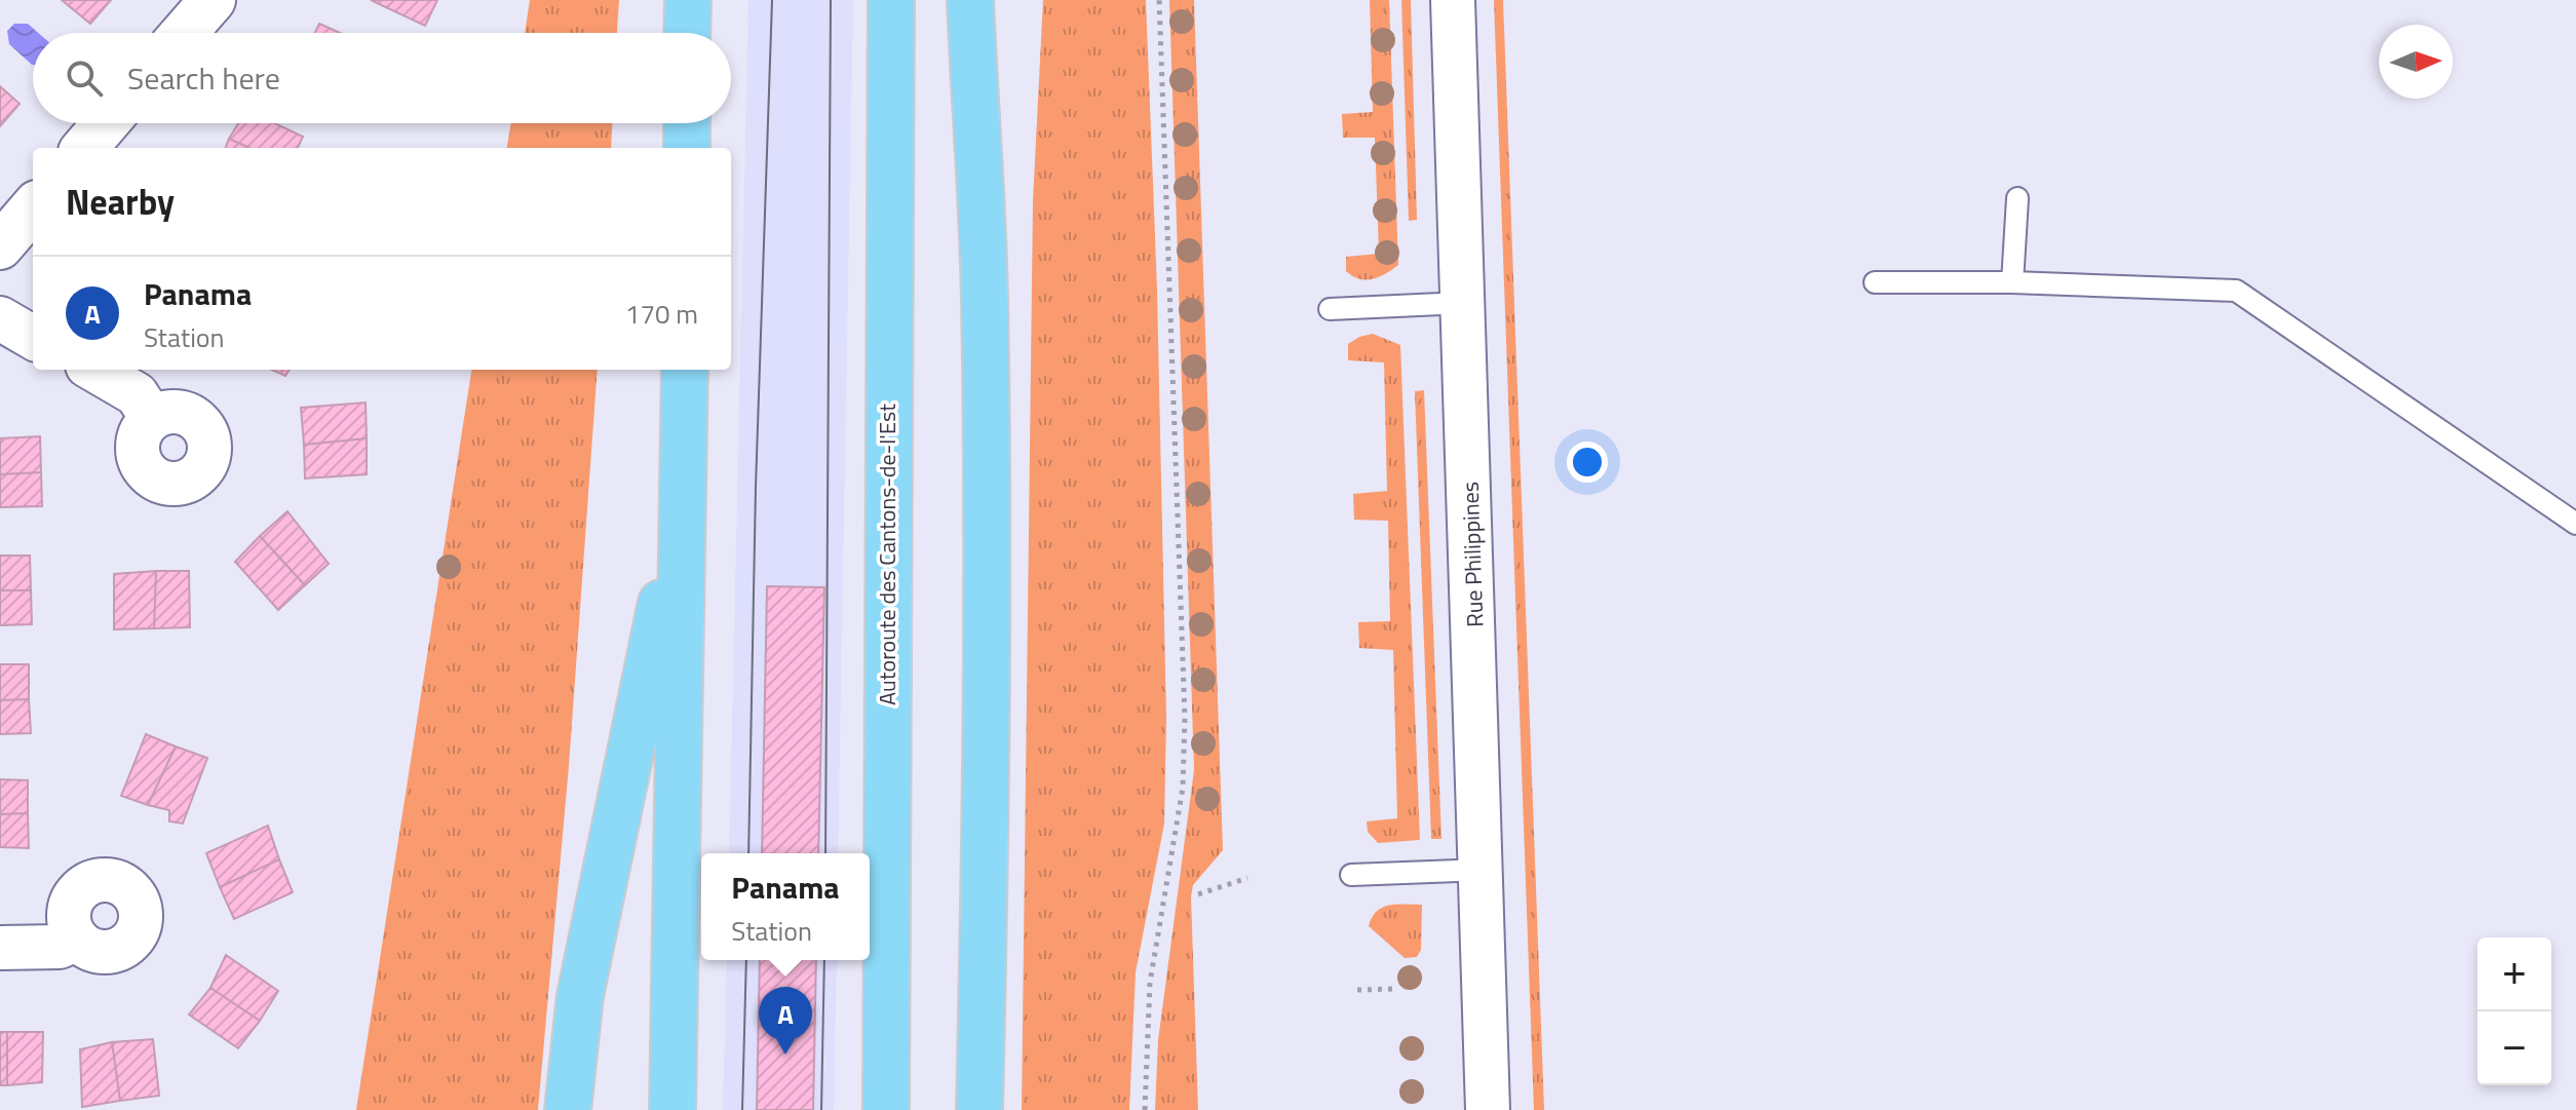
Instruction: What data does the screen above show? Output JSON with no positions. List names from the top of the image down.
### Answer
{
  "streets": {
    "highway": ["Autoroute des Cantons-de-l'Est"],
    "street": ["Rue Philippines"]
  },
  "north": "right",
  "page": {
    "search": "Search here",
    "heading": "Nearby",
    "list": [
      {
        "mark": "A",
        "name": "Panama",
        "note": "Station",
        "value": "170 m"
      }
    ],
    "popup": ["Panama", "Station"],
    "map_buttons": ["+", "−"],
    "pins": "A"
  }
}
